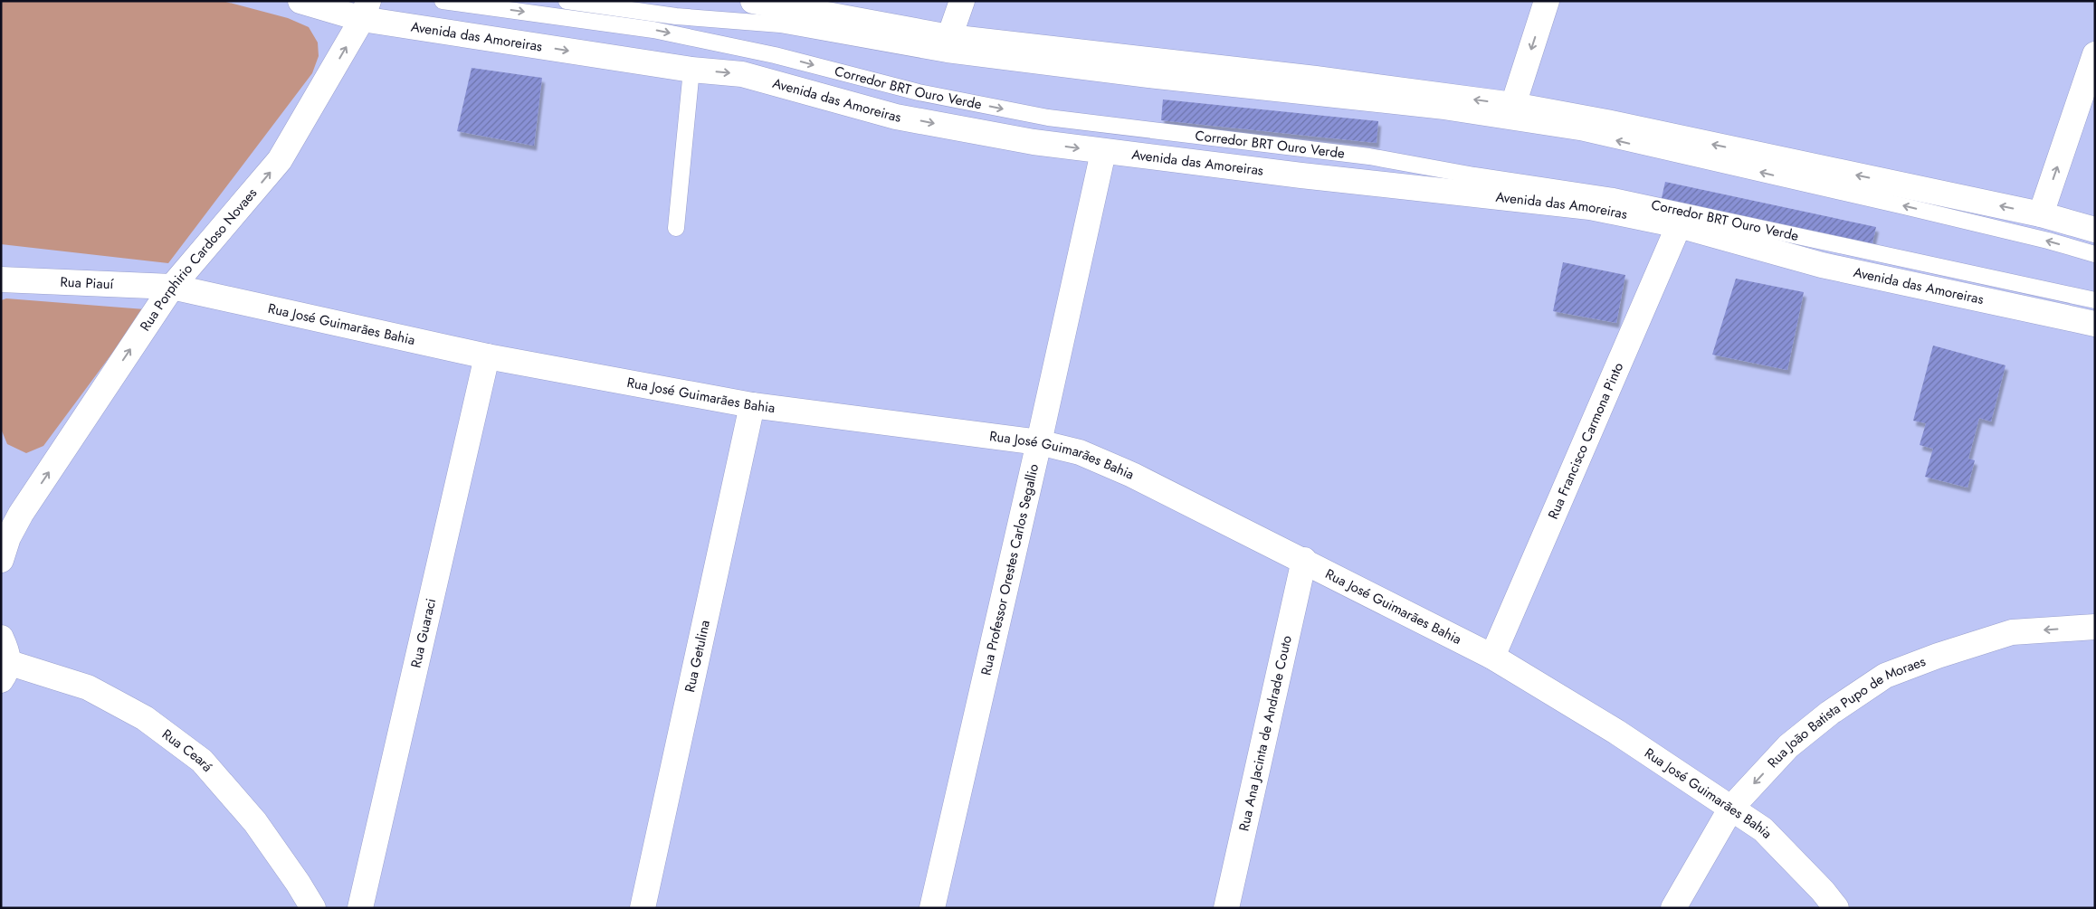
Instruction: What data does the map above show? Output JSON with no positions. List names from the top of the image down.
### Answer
{
  "streets": {
    "street": [
      "Avenida das Amoreiras",
      "Rua Porphirio Cardoso Novaes",
      "Rua Piauí",
      "Rua José Guimarães Bahia",
      "Rua Francisco Carmona Pinto",
      "Rua Professor Orestes Carlos Segallio",
      "Rua Guaraci",
      "Rua Getulina",
      "Rua João Batista Pupo de Moraes",
      "Rua Ana Jacinta de Andrade Couto",
      "Rua Ceará"
    ],
    "lane": ["Corredor BRT Ouro Verde"]
  },
  "crossings": [
    ["Avenida das Amoreiras", "Rua Porphirio Cardoso Novaes"],
    ["Avenida das Amoreiras", "Rua Francisco Carmona Pinto"],
    ["Avenida das Amoreiras", "Rua Professor Orestes Carlos Segallio"],
    ["Rua Porphirio Cardoso Novaes", "Rua Piauí"],
    ["Rua Porphirio Cardoso Novaes", "Rua José Guimarães Bahia"],
    ["Rua Piauí", "Rua José Guimarães Bahia"],
    ["Rua José Guimarães Bahia", "Rua Francisco Carmona Pinto"],
    ["Rua José Guimarães Bahia", "Rua Professor Orestes Carlos Segallio"],
    ["Rua José Guimarães Bahia", "Rua Guaraci"],
    ["Rua José Guimarães Bahia", "Rua Getulina"],
    ["Rua José Guimarães Bahia", "Rua João Batista Pupo de Moraes"],
    ["Rua José Guimarães Bahia", "Rua Ana Jacinta de Andrade Couto"]
  ],
  "one_way": ["Rua Porphirio Cardoso Novaes", "Rua João Batista Pupo de Moraes"]
}
